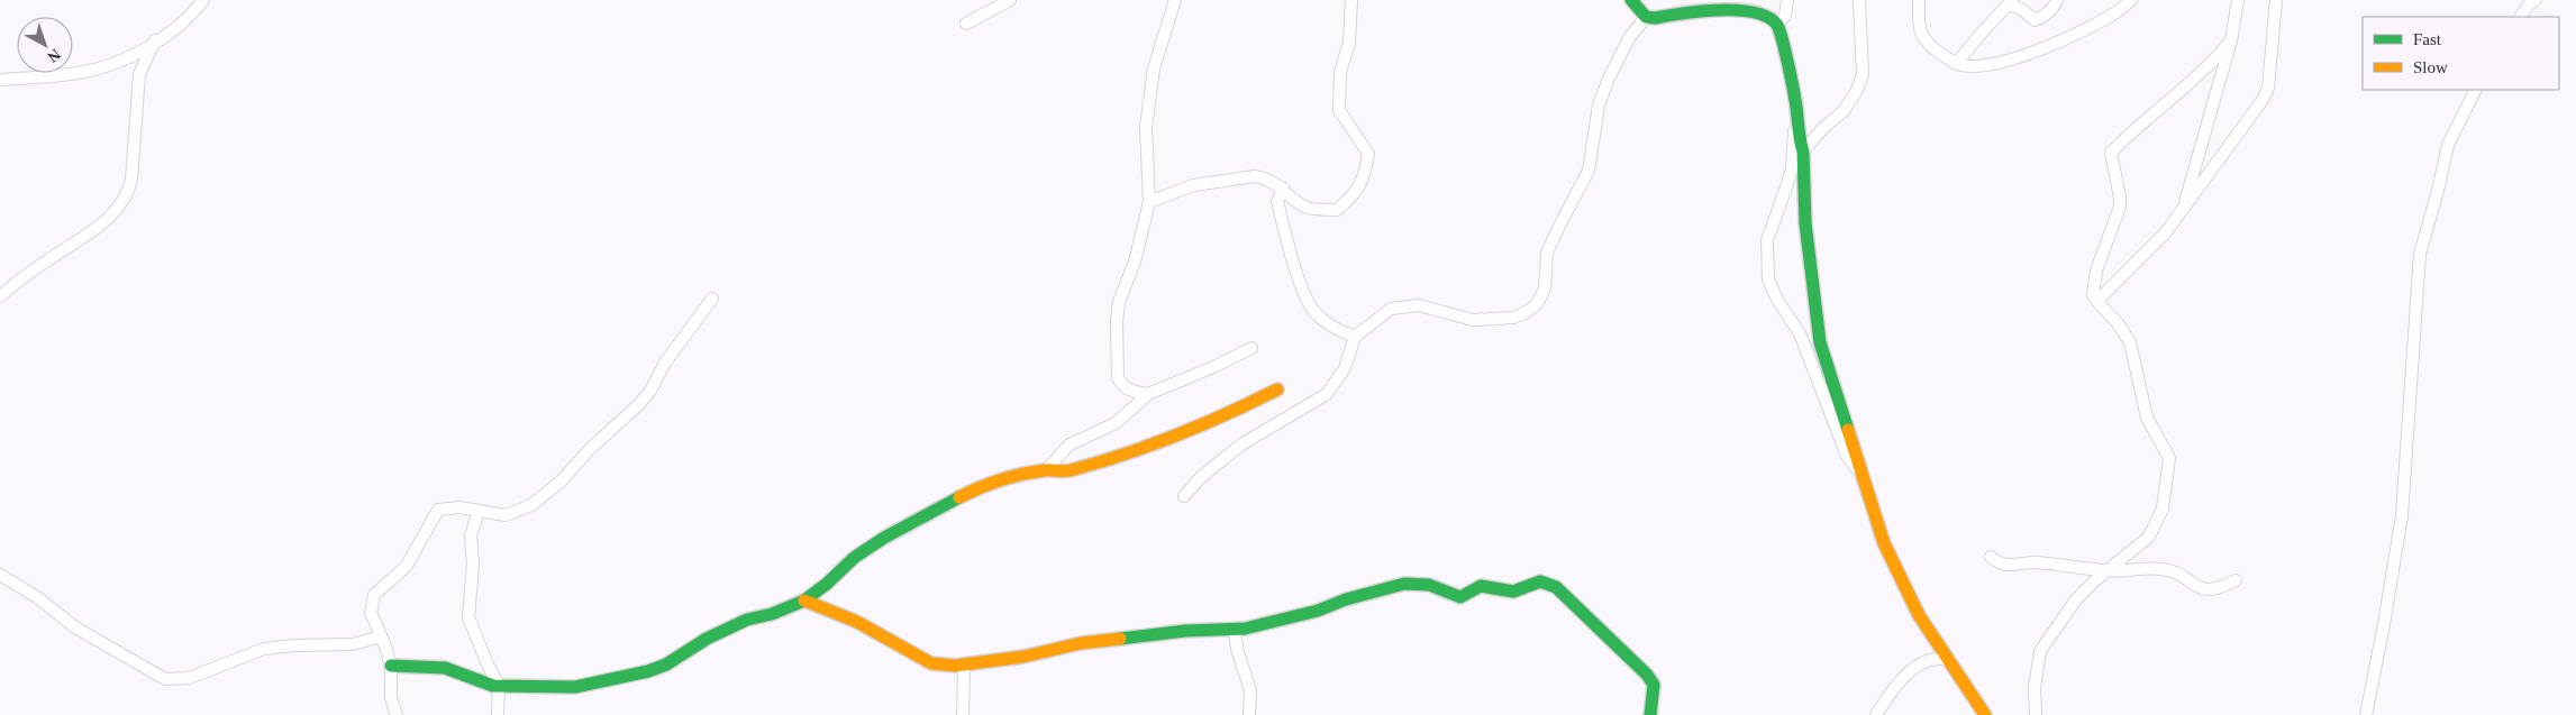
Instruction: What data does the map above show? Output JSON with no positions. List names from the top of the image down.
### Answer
{
  "legend": ["Fast", "Slow"],
  "north": "bottom right"
}
